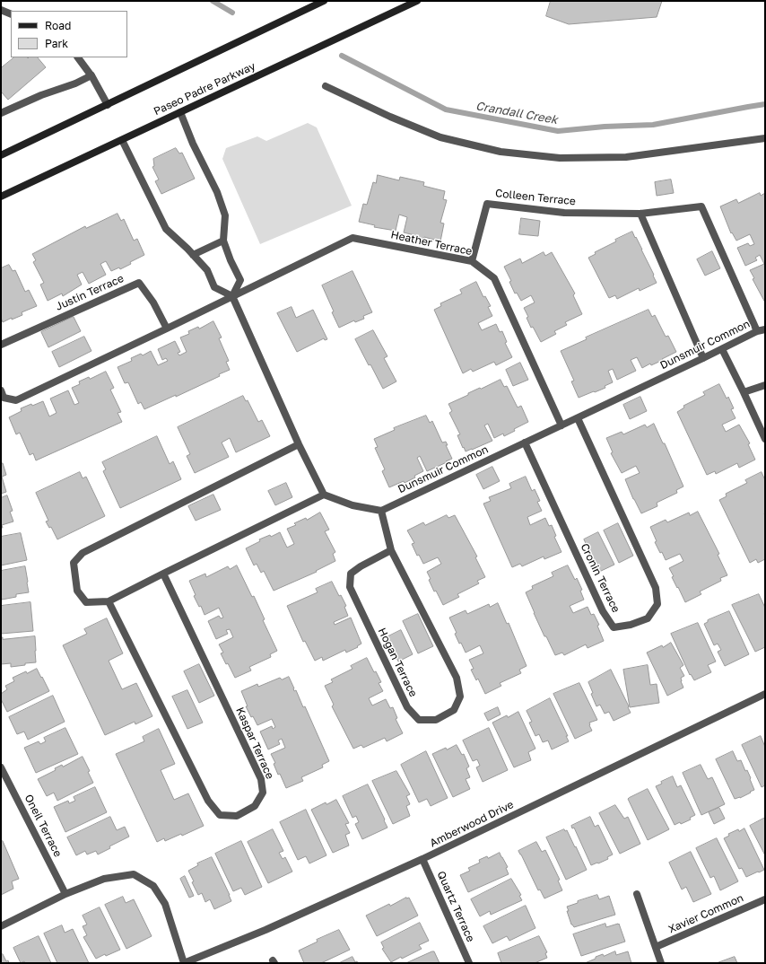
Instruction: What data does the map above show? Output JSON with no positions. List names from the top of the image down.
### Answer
{
  "streets": {
    "main road": ["Paseo Padre Parkway"],
    "street": [
      "Colleen Terrace",
      "Heather Terrace",
      "Justin Terrace",
      "Dunsmuir Common",
      "Cronin Terrace",
      "Hogan Terrace",
      "Kaspar Terrace",
      "Amberwood Drive",
      "Oneil Terrace",
      "Quartz Terrace",
      "Xavier Common"
    ]
  },
  "crossings": [
    ["Colleen Terrace", "Heather Terrace"],
    ["Colleen Terrace", "Dunsmuir Common"],
    ["Heather Terrace", "Dunsmuir Common"],
    ["Dunsmuir Common", "Cronin Terrace"],
    ["Dunsmuir Common", "Hogan Terrace"],
    ["Amberwood Drive", "Quartz Terrace"]
  ],
  "water": ["Crandall Creek"],
  "legend": ["Road", "Park"]
}
